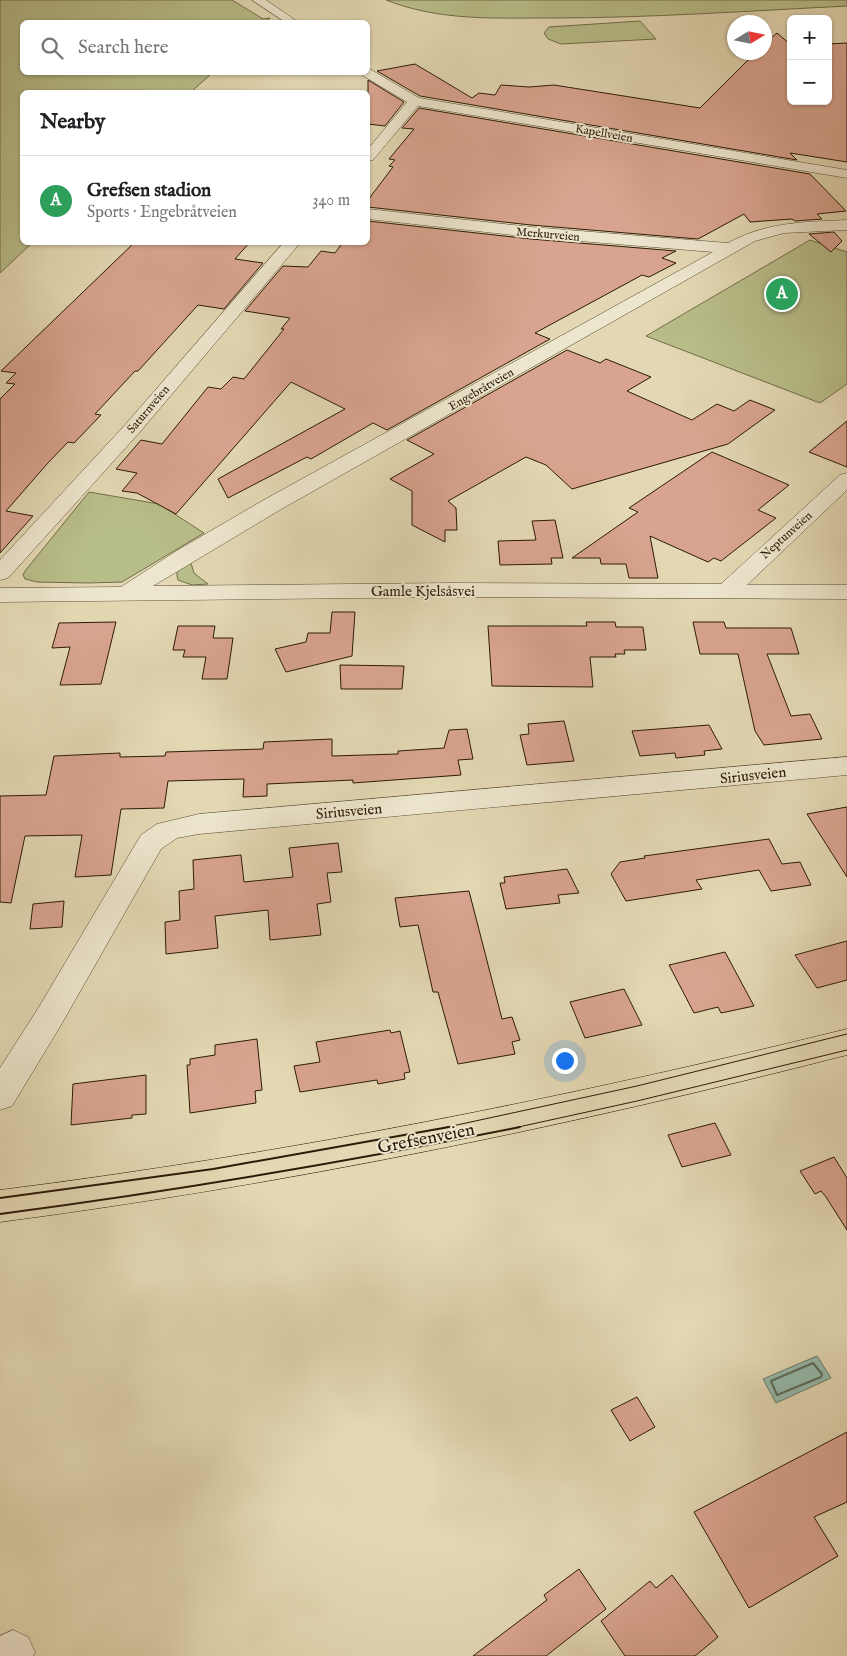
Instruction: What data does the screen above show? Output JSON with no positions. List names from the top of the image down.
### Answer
{
  "streets": {
    "main road": ["Grefsenveien"],
    "street": [
      "Kapellveien",
      "Merkurveien",
      "Engebråtveien",
      "Saturnveien",
      "Neptunveien",
      "Gamle Kjelsåsvei",
      "Siriusveien"
    ]
  },
  "crossings": [
    ["Merkurveien", "Engebråtveien"],
    ["Engebråtveien", "Gamle Kjelsåsvei"],
    ["Neptunveien", "Gamle Kjelsåsvei"]
  ],
  "north": "right",
  "page": {
    "map_buttons": ["+", "−"],
    "search": "Search here",
    "heading": "Nearby",
    "list": [
      {
        "mark": "A",
        "name": "Grefsen stadion",
        "note": "Sports · Engebråtveien",
        "value": "340 m"
      }
    ],
    "pins": "A"
  }
}
